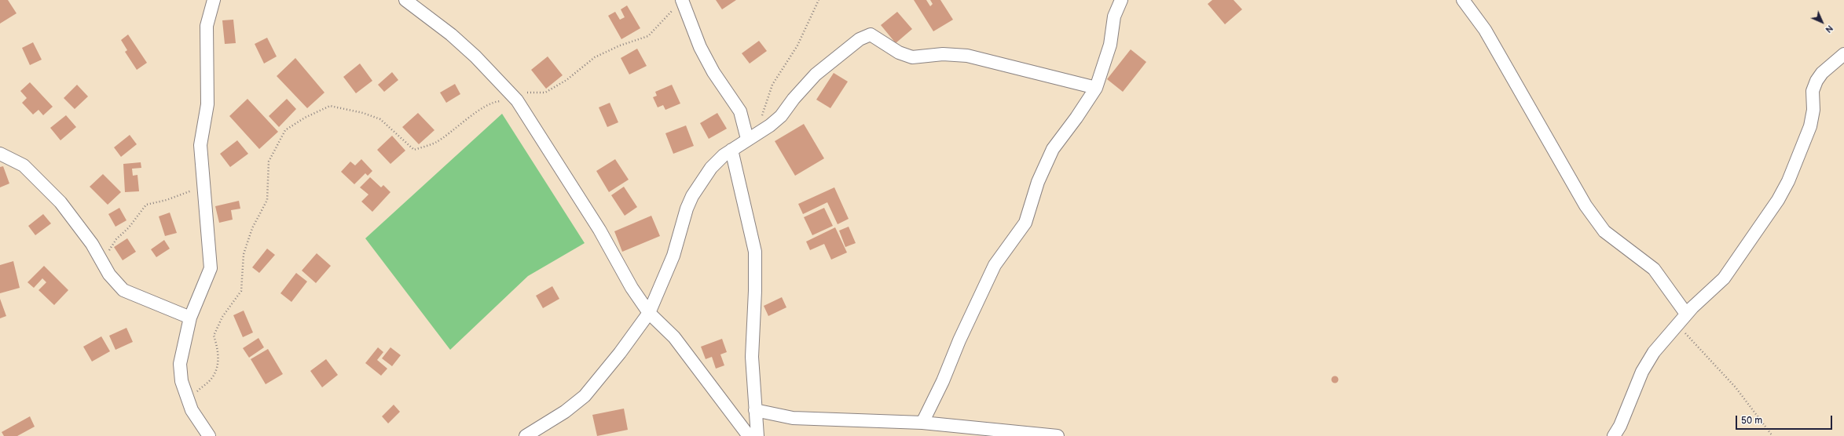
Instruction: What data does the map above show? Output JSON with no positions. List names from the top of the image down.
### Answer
{
  "scale_bar": "50 m",
  "north": "bottom right"
}
